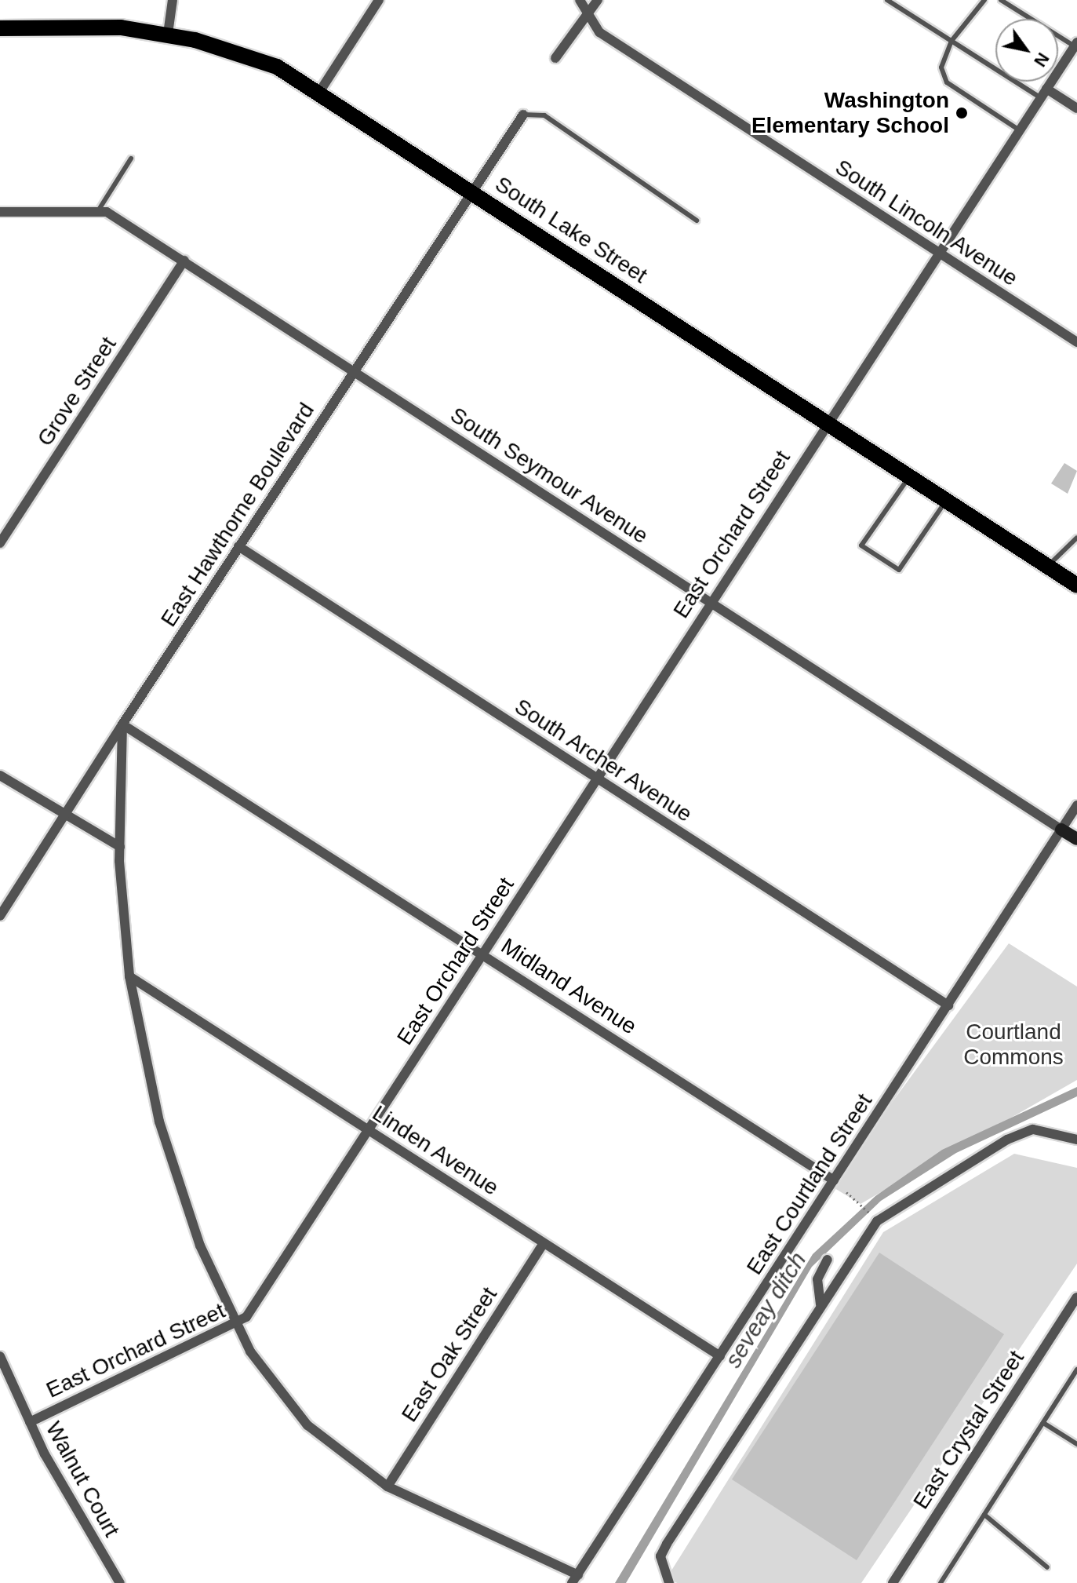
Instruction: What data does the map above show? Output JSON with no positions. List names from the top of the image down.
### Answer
{
  "streets": {
    "main road": ["South Lake Street"],
    "street": [
      "South Lincoln Avenue",
      "Grove Street",
      "South Seymour Avenue",
      "East Hawthorne Boulevard",
      "East Orchard Street",
      "South Archer Avenue",
      "Midland Avenue",
      "Linden Avenue",
      "East Courtland Street",
      "East Oak Street",
      "East Crystal Street",
      "Walnut Court"
    ]
  },
  "crossings": [
    ["South Lincoln Avenue", "East Orchard Street"],
    ["South Lake Street", "East Hawthorne Boulevard"],
    ["South Lake Street", "East Orchard Street"],
    ["Grove Street", "South Seymour Avenue"],
    ["South Seymour Avenue", "East Hawthorne Boulevard"],
    ["South Seymour Avenue", "East Orchard Street"],
    ["South Seymour Avenue", "East Courtland Street"],
    ["East Hawthorne Boulevard", "South Archer Avenue"],
    ["East Hawthorne Boulevard", "Midland Avenue"],
    ["East Orchard Street", "South Archer Avenue"],
    ["East Orchard Street", "Midland Avenue"],
    ["East Orchard Street", "Linden Avenue"],
    ["East Orchard Street", "Walnut Court"],
    ["South Archer Avenue", "East Courtland Street"],
    ["Midland Avenue", "East Courtland Street"],
    ["Linden Avenue", "East Courtland Street"],
    ["Linden Avenue", "East Oak Street"]
  ],
  "water": ["seveay ditch"],
  "parks": ["Courtland Commons"],
  "places": ["Washington Elementary School"],
  "north": "bottom right"
}
